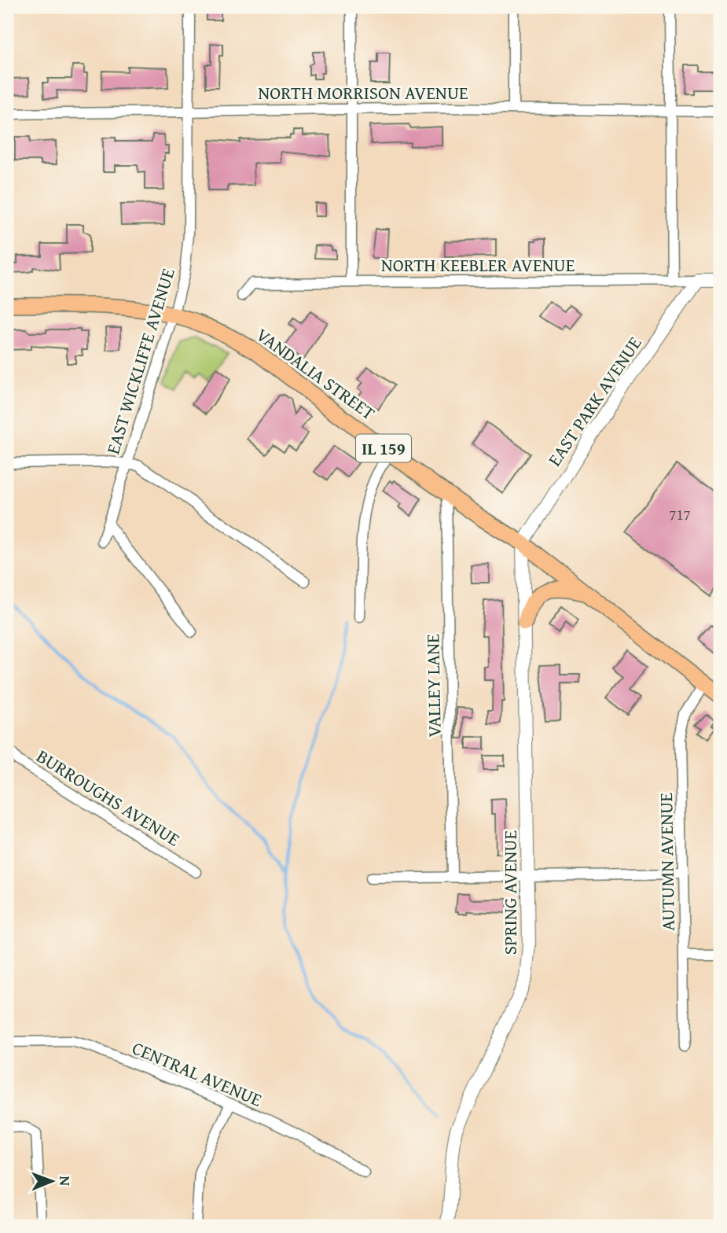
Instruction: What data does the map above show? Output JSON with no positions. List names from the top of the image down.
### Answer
{
  "streets": {
    "main road": ["VANDALIA STREET", "IL 159"],
    "street": [
      "NORTH MORRISON AVENUE",
      "NORTH KEEBLER AVENUE",
      "EAST WICKLIFFE AVENUE",
      "EAST PARK AVENUE",
      "VALLEY LANE",
      "BURROUGHS AVENUE",
      "AUTUMN AVENUE",
      "SPRING AVENUE",
      "CENTRAL AVENUE"
    ]
  },
  "crossings": [
    ["NORTH MORRISON AVENUE", "EAST WICKLIFFE AVENUE"],
    ["NORTH KEEBLER AVENUE", "EAST PARK AVENUE"],
    ["EAST WICKLIFFE AVENUE", "VANDALIA STREET"],
    ["VANDALIA STREET", "EAST PARK AVENUE"],
    ["VANDALIA STREET", "VALLEY LANE"],
    ["VANDALIA STREET", "AUTUMN AVENUE"],
    ["VANDALIA STREET", "SPRING AVENUE"],
    ["EAST PARK AVENUE", "SPRING AVENUE"]
  ],
  "house_numbers": ["717"],
  "north": "right"
}
